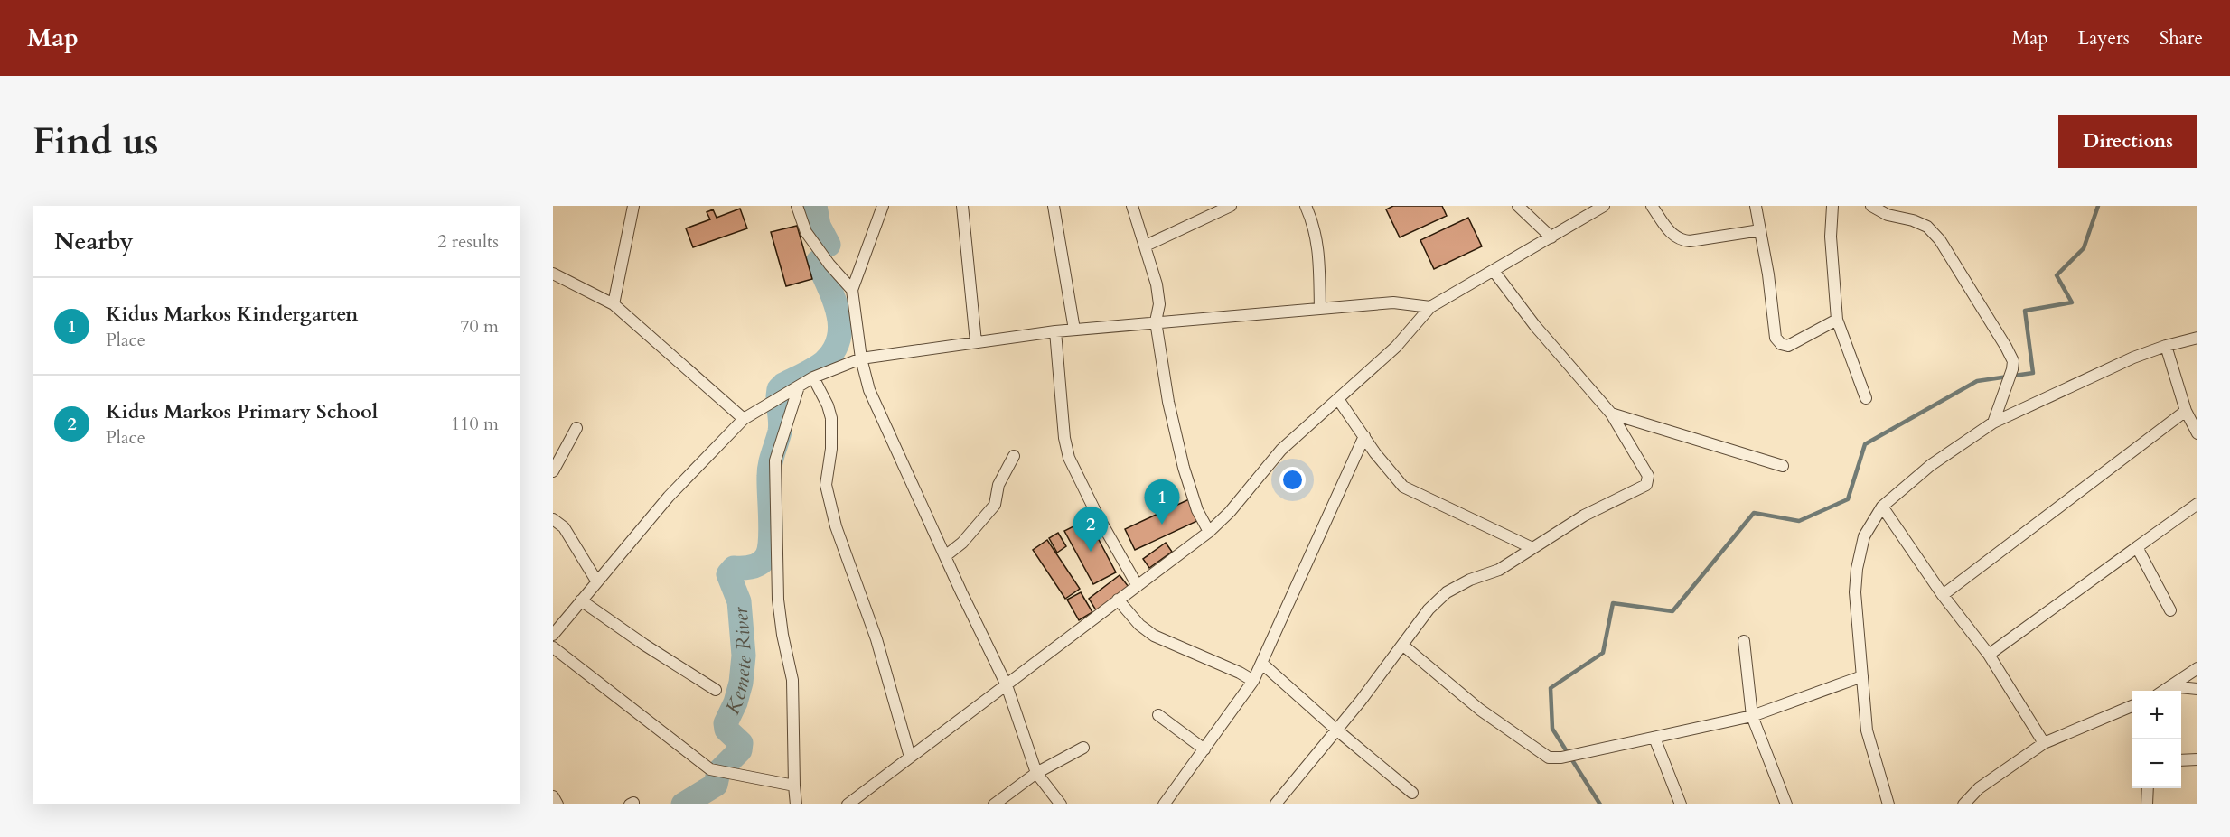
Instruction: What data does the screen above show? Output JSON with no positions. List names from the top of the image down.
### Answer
{
  "water": ["Kemete River"],
  "page": {
    "header": "Map",
    "nav": ["Map", "Layers", "Share"],
    "buttons": "Directions",
    "title": "Find us",
    "heading": ["Nearby", "2 results"],
    "list": [
      {
        "mark": "1",
        "name": "Kidus Markos Kindergarten",
        "note": "Place",
        "value": "70 m"
      },
      {
        "mark": "2",
        "name": "Kidus Markos Primary School",
        "note": "Place",
        "value": "110 m"
      }
    ],
    "pins": ["1", "2"],
    "map_buttons": ["+", "−"]
  }
}
